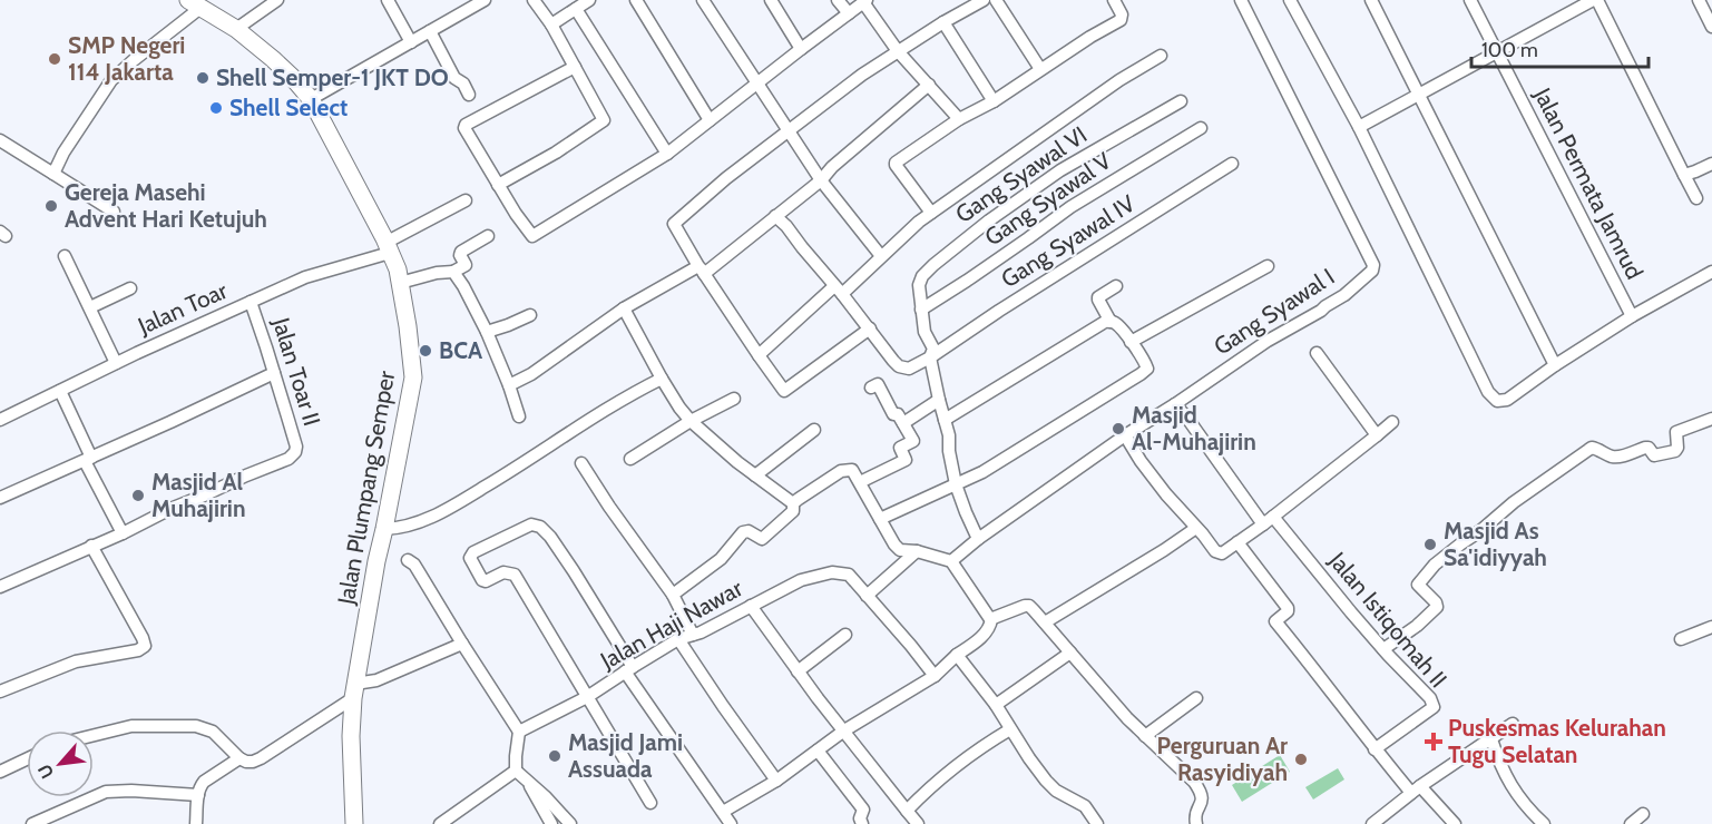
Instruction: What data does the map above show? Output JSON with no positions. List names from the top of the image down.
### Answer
{
  "streets": {
    "main road": ["Jalan Plumpang Semper"],
    "street": [
      "Gang Syawal VI",
      "Jalan Permata Jamrud",
      "Gang Syawal V",
      "Gang Syawal IV",
      "Jalan Toar",
      "Gang Syawal I",
      "Jalan Toar II",
      "Jalan Istiqomah II",
      "Jalan Haji Nawar"
    ]
  },
  "crossings": [
    ["Gang Syawal VI", "Gang Syawal V"],
    ["Gang Syawal VI", "Gang Syawal IV"],
    ["Gang Syawal VI", "Gang Syawal I"],
    ["Jalan Toar", "Jalan Toar II"],
    ["Jalan Toar", "Jalan Plumpang Semper"]
  ],
  "places": {
    "other": [
      "SMP Negeri 114 Jakarta",
      "Shell Semper-1 JKT DO",
      "Shell Select",
      "Gereja Masehi Advent Hari Ketujuh",
      "BCA",
      "Masjid Al-Muhajirin",
      "Masjid Al Muhajirin",
      "Masjid As Sa'idiyyah",
      "Masjid Jami Assuada",
      "Perguruan Ar Rasyidiyah"
    ],
    "health": ["Puskesmas Kelurahan Tugu Selatan"]
  },
  "scale_bar": "100 m",
  "north": "bottom left"
}
